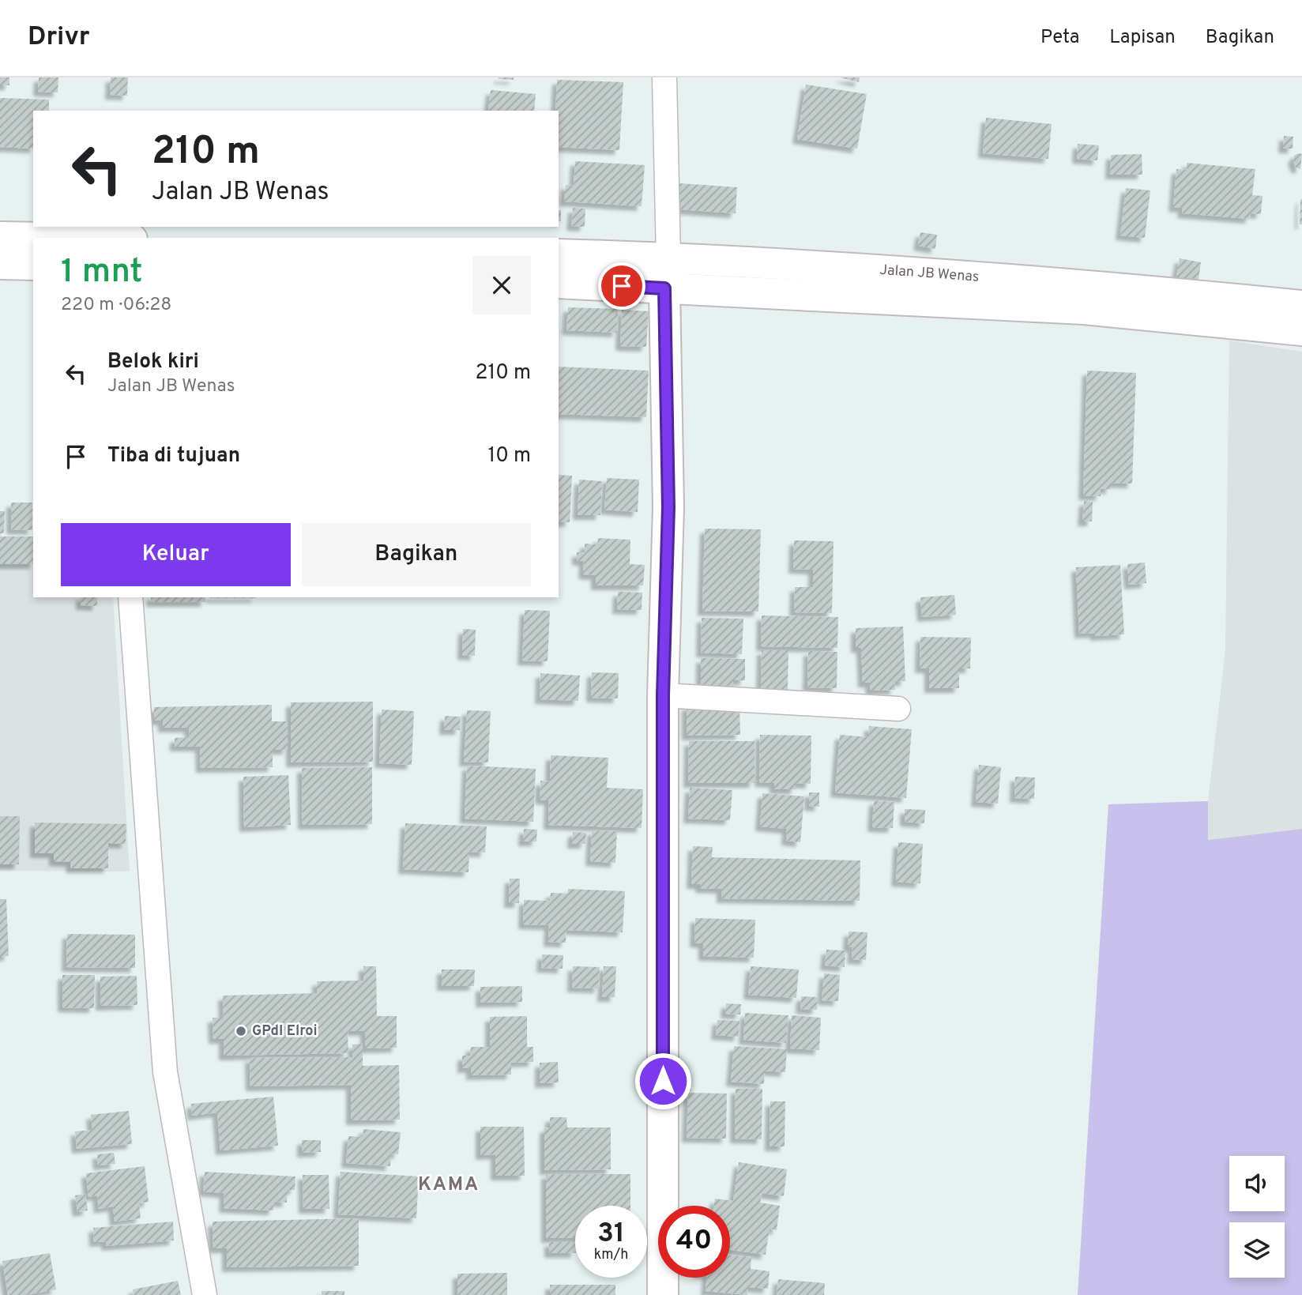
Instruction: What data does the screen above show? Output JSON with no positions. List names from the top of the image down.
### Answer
{
  "streets": {
    "main road": ["Jalan JB Wenas"]
  },
  "districts": ["KAMA"],
  "places": ["GPdI Elroi"],
  "page": {
    "header": "Drivr",
    "nav": ["Peta", "Lapisan", "Bagikan"],
    "turn": ["210 m", "Jalan JB Wenas"],
    "heading": ["1 mnt", "220 m · 06:28"],
    "list": [
      {
        "name": "Belok kiri",
        "note": "Jalan JB Wenas",
        "value": "210 m"
      },
      {
        "name": "Tiba di tujuan",
        "value": "10 m"
      }
    ],
    "buttons": ["Keluar", "Bagikan"],
    "speed": "31 km/h",
    "limit": "40"
  }
}
